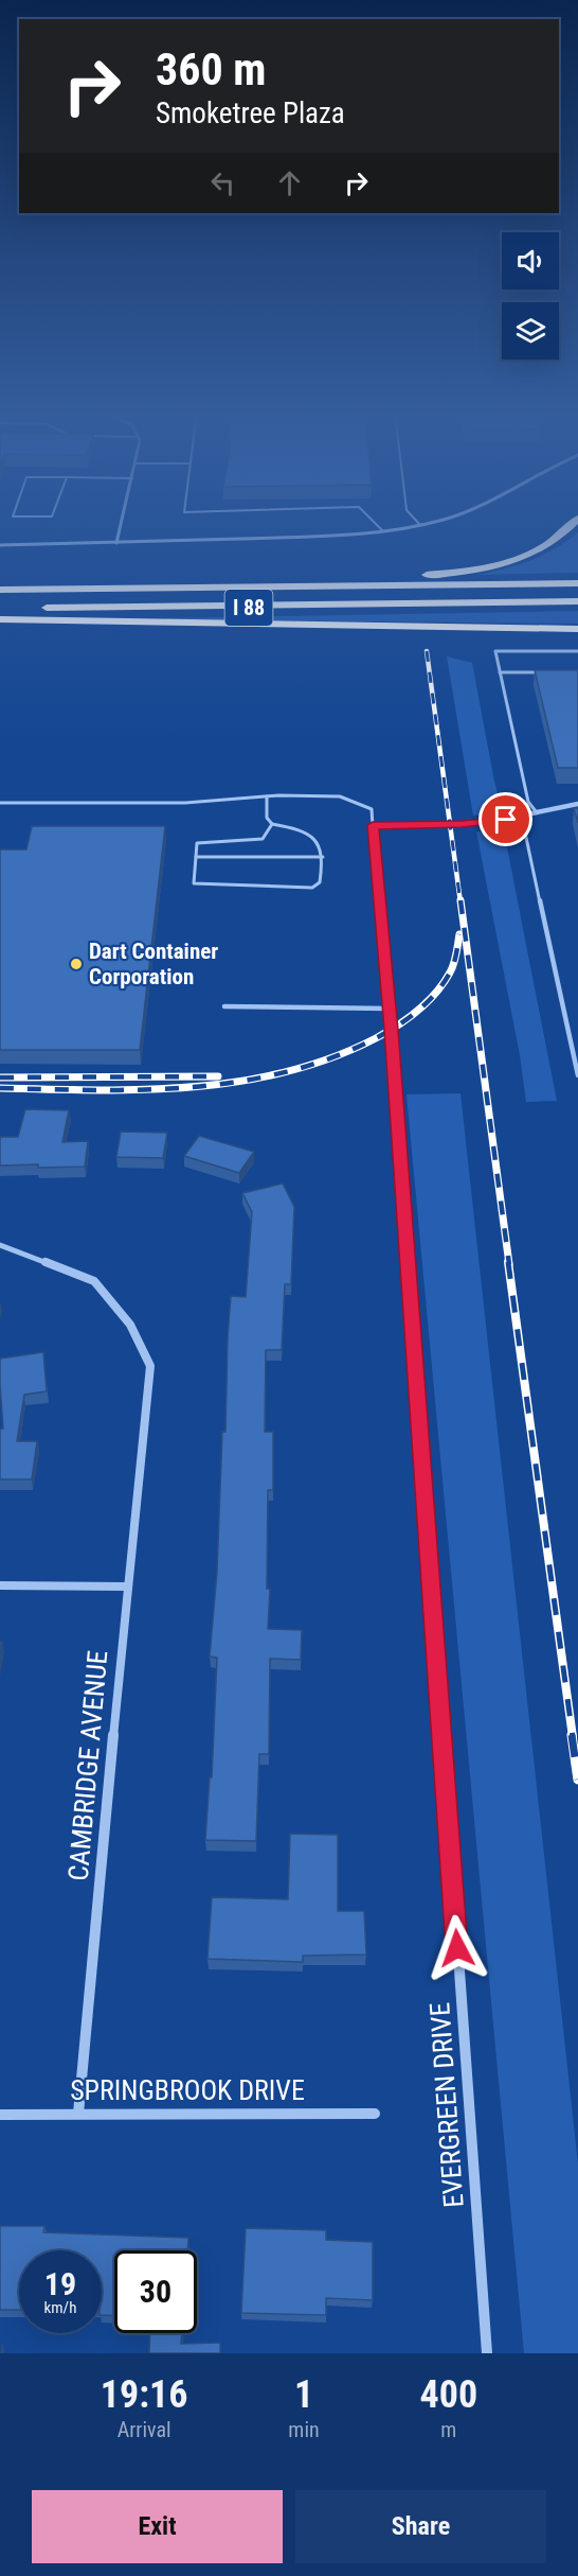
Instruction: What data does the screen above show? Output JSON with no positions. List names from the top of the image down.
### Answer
{
  "streets": {
    "highway": ["I 88"],
    "street": ["CAMBRIDGE AVENUE", "SPRINGBROOK DRIVE", "EVERGREEN DRIVE"]
  },
  "crossings": [
    ["CAMBRIDGE AVENUE", "SPRINGBROOK DRIVE"]
  ],
  "places": ["Dart Container Corporation"],
  "page": {
    "turn": ["360 m", "Smoketree Plaza"],
    "speed": "19 km/h",
    "limit": "30",
    "eta": [
      "19:16",
      "Arrival",
      "1",
      "min",
      "400",
      "m"
    ],
    "buttons": ["Exit", "Share"]
  }
}
